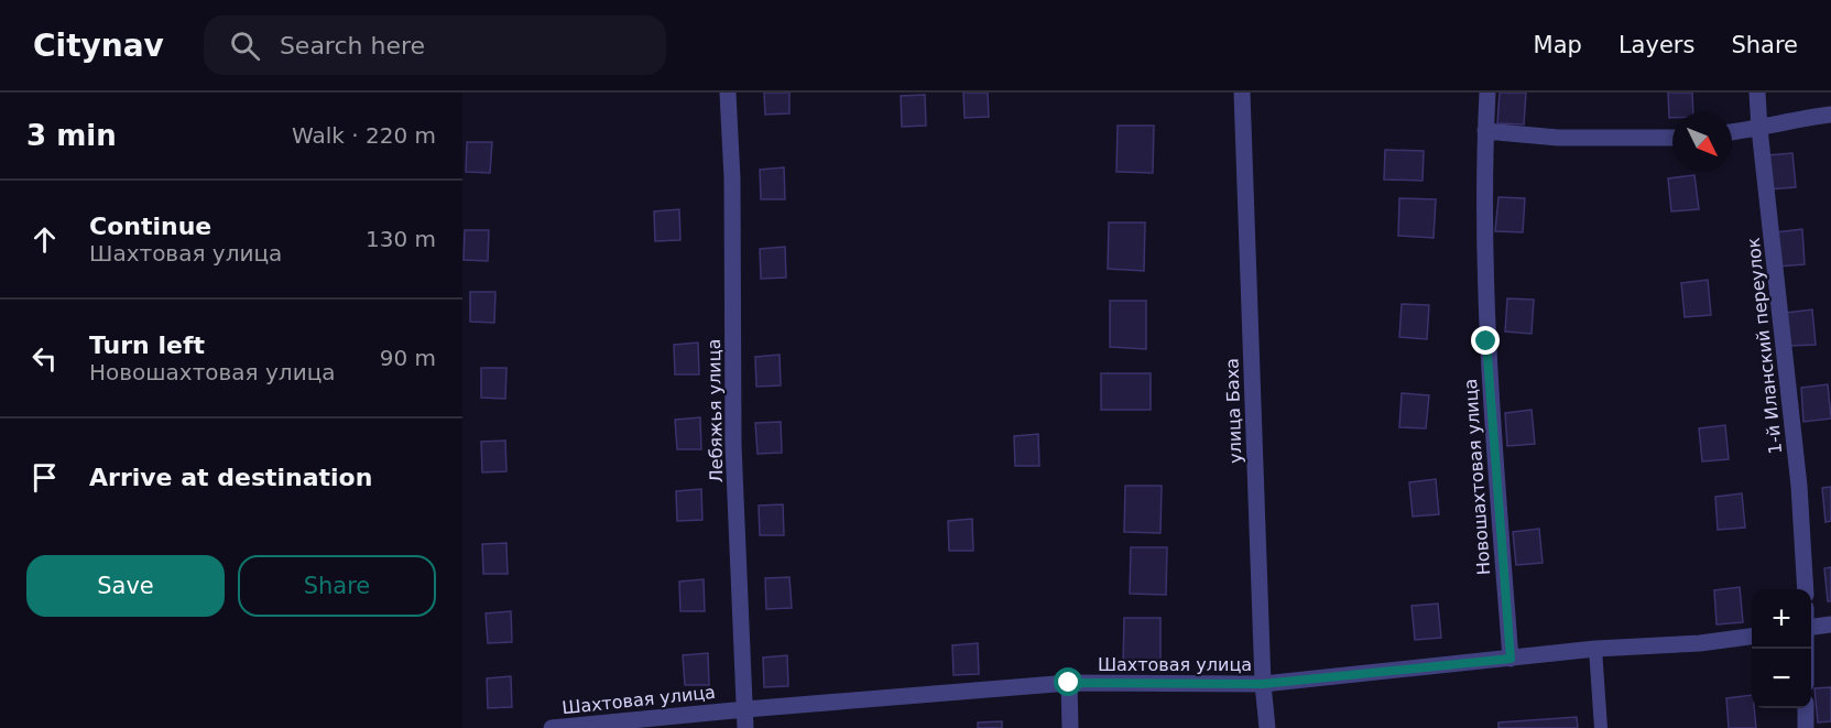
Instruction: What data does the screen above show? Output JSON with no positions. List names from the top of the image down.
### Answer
{
  "streets": {
    "street": [
      "1-й Иланский переулок",
      "Лебяжья улица",
      "улица Баха",
      "Новошахтовая улица",
      "Шахтовая улица"
    ]
  },
  "crossings": [
    ["Лебяжья улица", "Шахтовая улица"],
    ["улица Баха", "Шахтовая улица"],
    ["Новошахтовая улица", "Шахтовая улица"]
  ],
  "north": "bottom right",
  "page": {
    "header": "Citynav",
    "search": "Search here",
    "nav": ["Map", "Layers", "Share"],
    "heading": ["3 min", "Walk · 220 m"],
    "list": [
      ["Continue", "Шахтовая улица", "130 m"],
      ["Turn left", "Новошахтовая улица", "90 m"],
      "Arrive at destination"
    ],
    "buttons": ["Save", "Share"],
    "map_buttons": ["+", "−"]
  }
}
